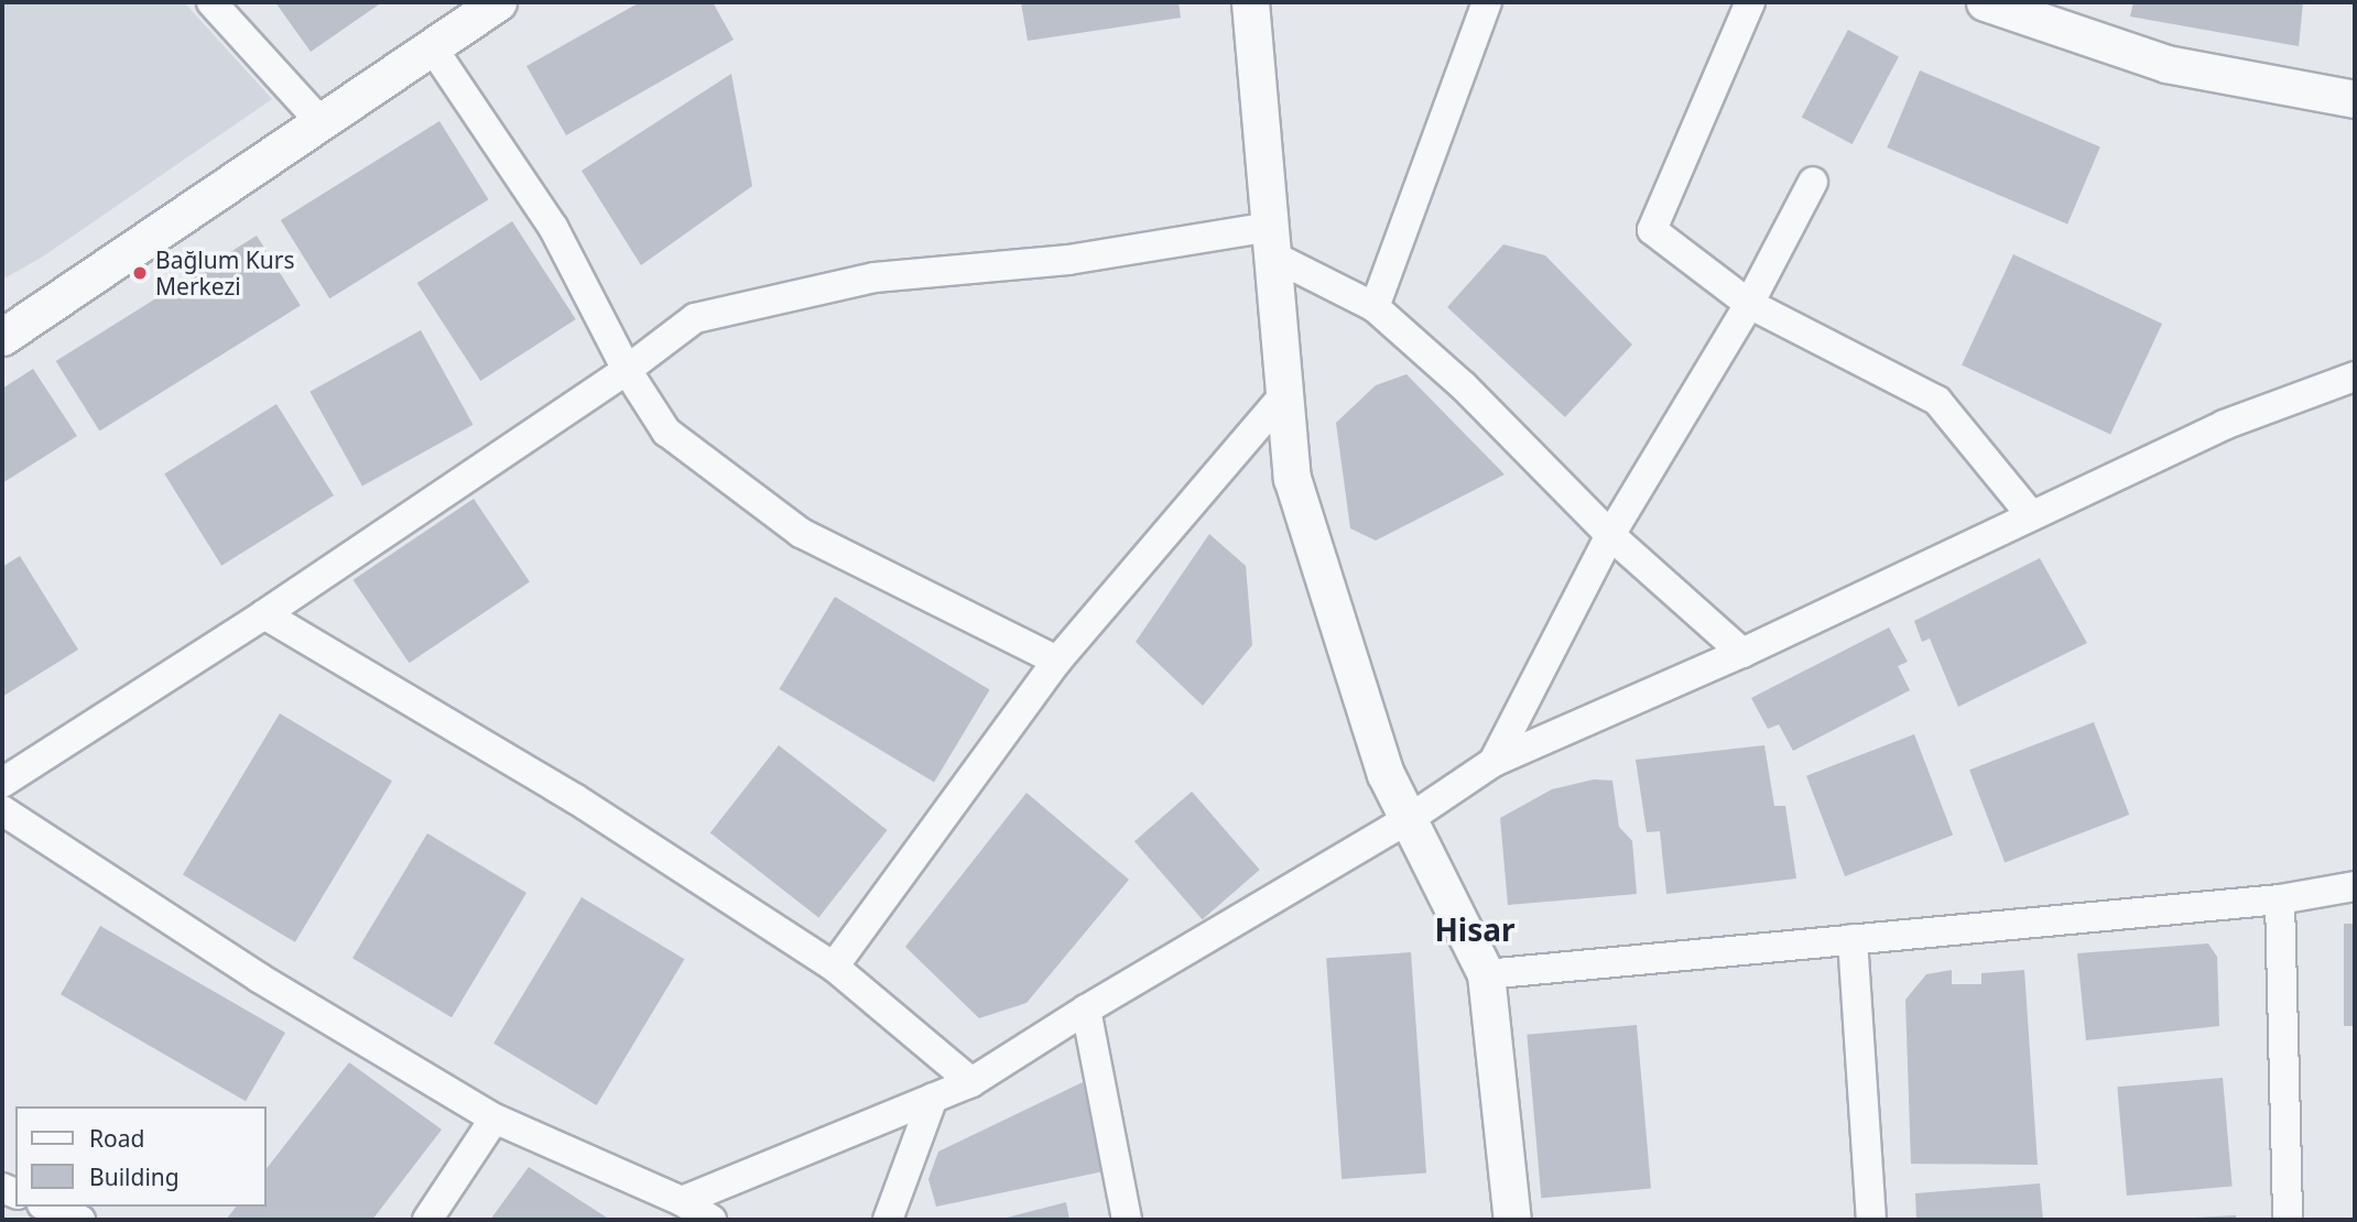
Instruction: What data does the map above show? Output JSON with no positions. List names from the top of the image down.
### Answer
{
  "districts": ["Hisar"],
  "places": ["Bağlum Kurs Merkezi"],
  "legend": ["Road", "Building"]
}
